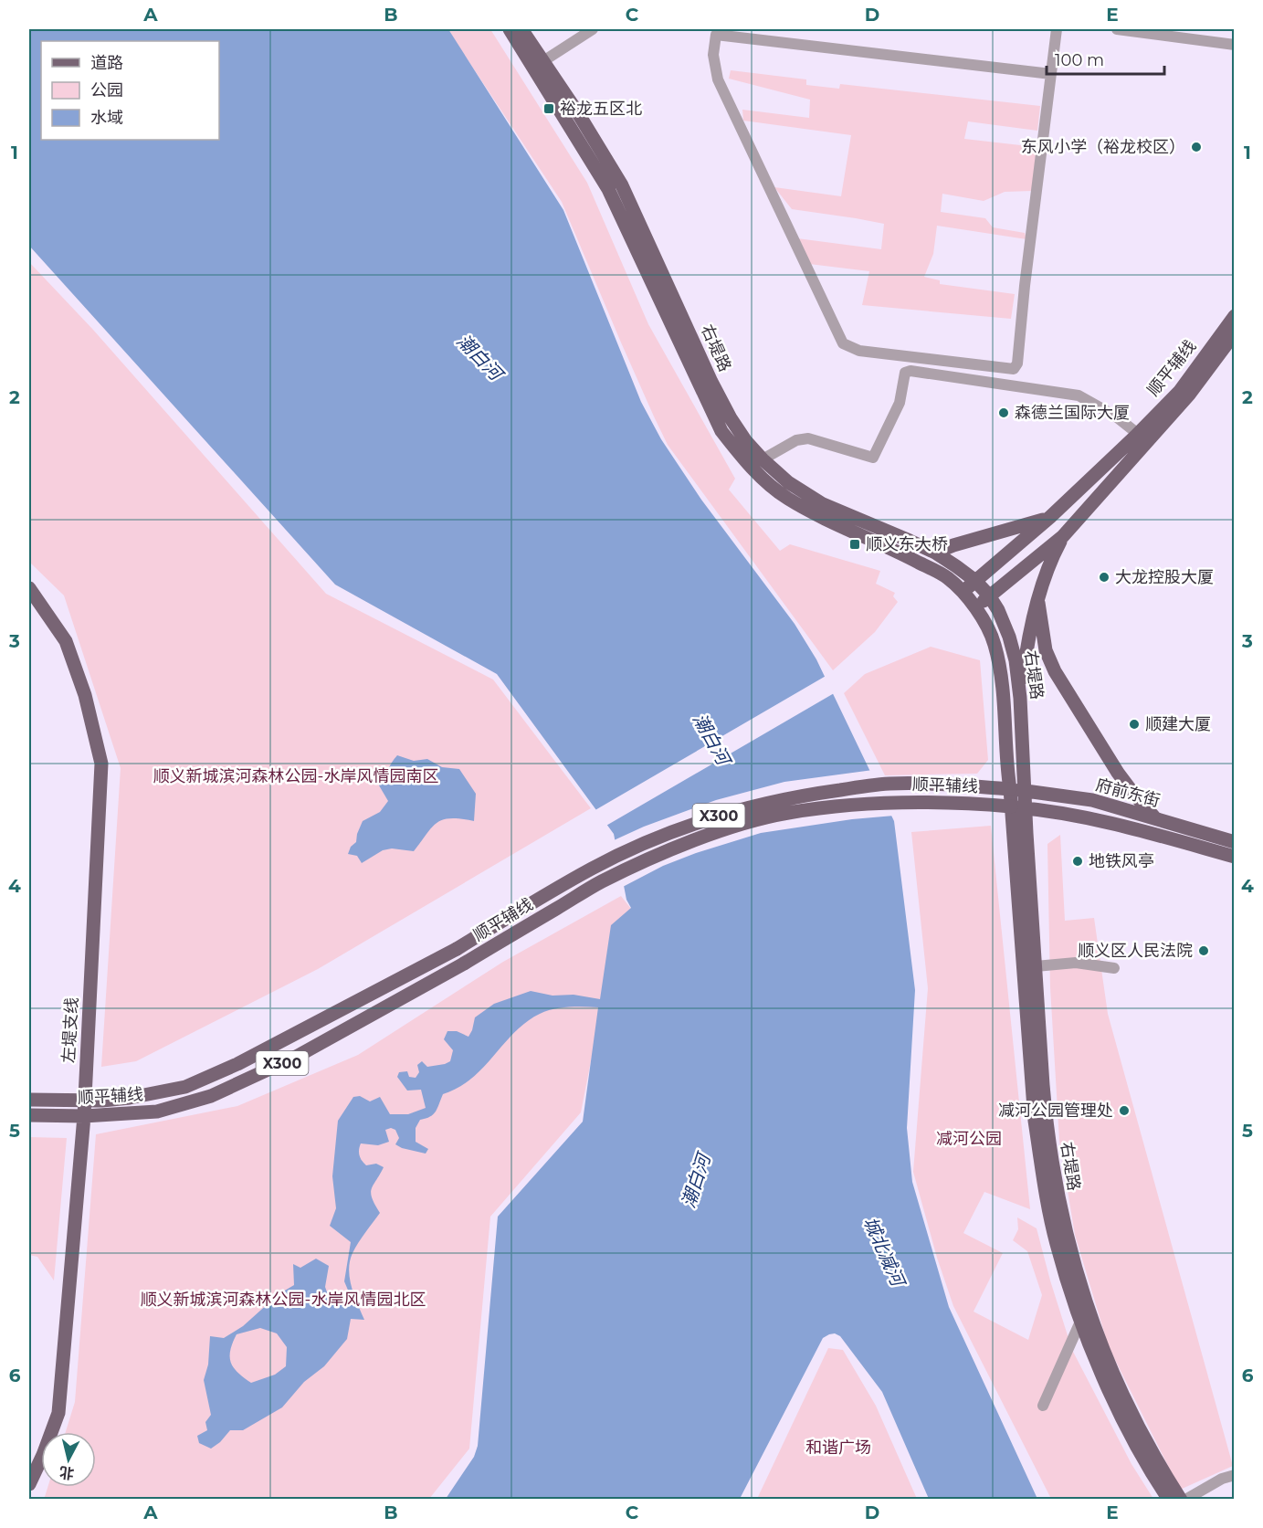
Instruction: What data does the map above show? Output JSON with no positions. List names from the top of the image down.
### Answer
{
  "streets": {
    "main road": [
      "右堤路",
      "顺平辅线",
      "府前东街",
      "X300",
      "左堤支线"
    ]
  },
  "crossings": [
    ["右堤路", "顺平辅线"],
    ["右堤路", "府前东街"],
    ["顺平辅线", "府前东街"],
    ["顺平辅线", "左堤支线"]
  ],
  "water": ["潮白河", "城北减河"],
  "parks": [
    "顺义新城滨河森林公园-水岸风情园南区",
    "减河公园",
    "顺义新城滨河森林公园-水岸风情园北区",
    "和谐广场"
  ],
  "places": {
    "transit": ["裕龙五区北", "顺义东大桥"],
    "other": [
      "东风小学（裕龙校区）",
      "森德兰国际大厦",
      "大龙控股大厦",
      "顺建大厦",
      "地铁风亭",
      "顺义区人民法院",
      "减河公园管理处"
    ]
  },
  "legend": ["道路", "公园", "水域"],
  "scale_bar": "100 m",
  "north": "bottom",
  "grid": {
    "columns": [
      "A",
      "B",
      "C",
      "D",
      "E"
    ],
    "rows": [
      "1",
      "2",
      "3",
      "4",
      "5",
      "6"
    ]
  }
}
